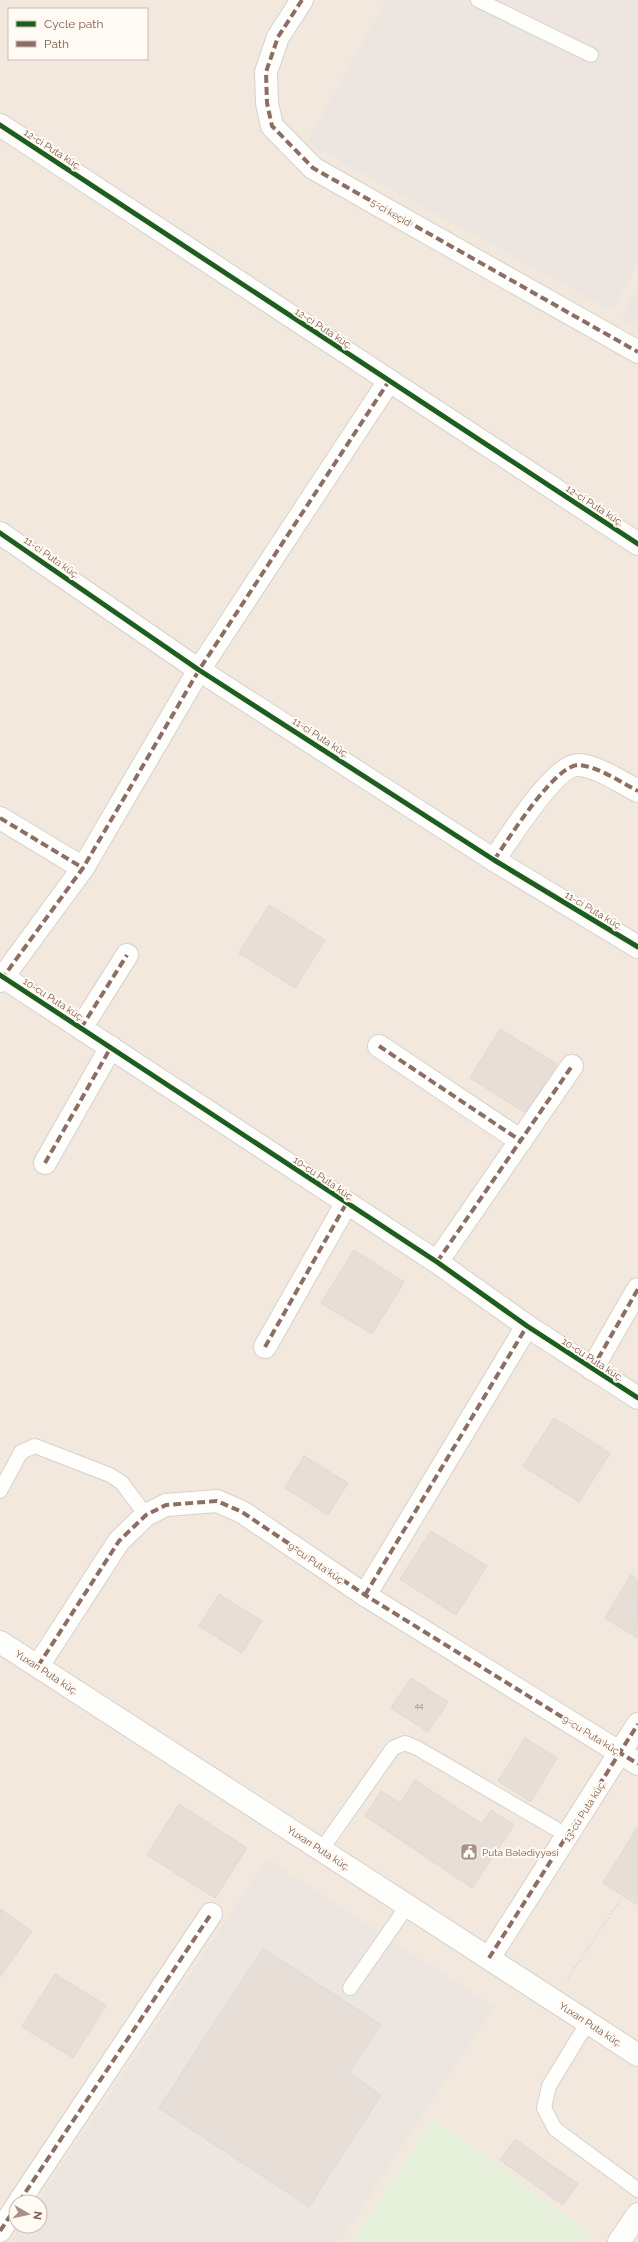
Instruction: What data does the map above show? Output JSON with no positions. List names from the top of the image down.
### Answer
{
  "streets": {
    "street": [
      "12-ci Puta küç.",
      "5-ci keçid",
      "11-ci Puta küç.",
      "10-cu Puta küç.",
      "9-cu Puta küç.",
      "Yuxarı Puta küç.",
      "13-cü Puta küç."
    ]
  },
  "crossings": [
    ["9-cu Puta küç.", "Yuxarı Puta küç."],
    ["9-cu Puta küç.", "13-cü Puta küç."],
    ["Yuxarı Puta küç.", "13-cü Puta küç."]
  ],
  "places": {
    "public building": ["Puta Bələdiyyəsi"]
  },
  "house_numbers": ["44"],
  "legend": ["Cycle path", "Path"],
  "north": "right"
}
